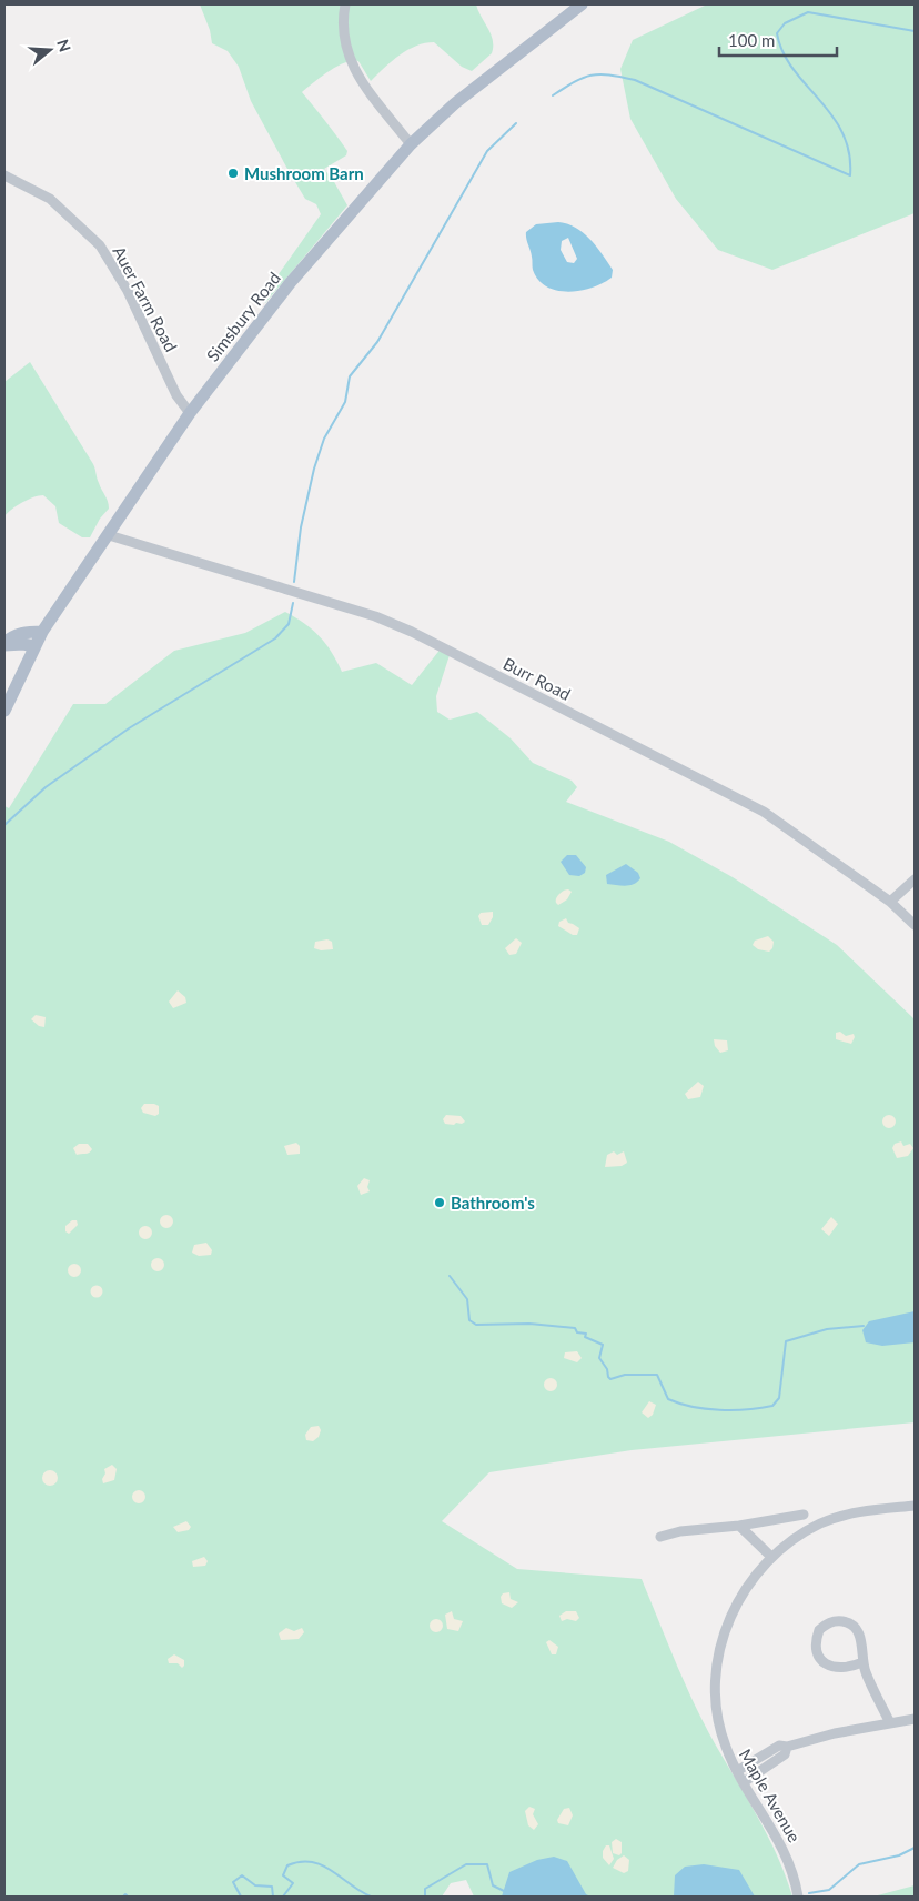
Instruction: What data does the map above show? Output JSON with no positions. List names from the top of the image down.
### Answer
{
  "streets": {
    "main road": ["Simsbury Road"],
    "street": ["Auer Farm Road", "Burr Road", "Maple Avenue"]
  },
  "crossings": [
    ["Auer Farm Road", "Simsbury Road"],
    ["Simsbury Road", "Burr Road"]
  ],
  "places": ["Mushroom Barn", "Bathroom's"],
  "scale_bar": "100 m",
  "north": "right"
}
